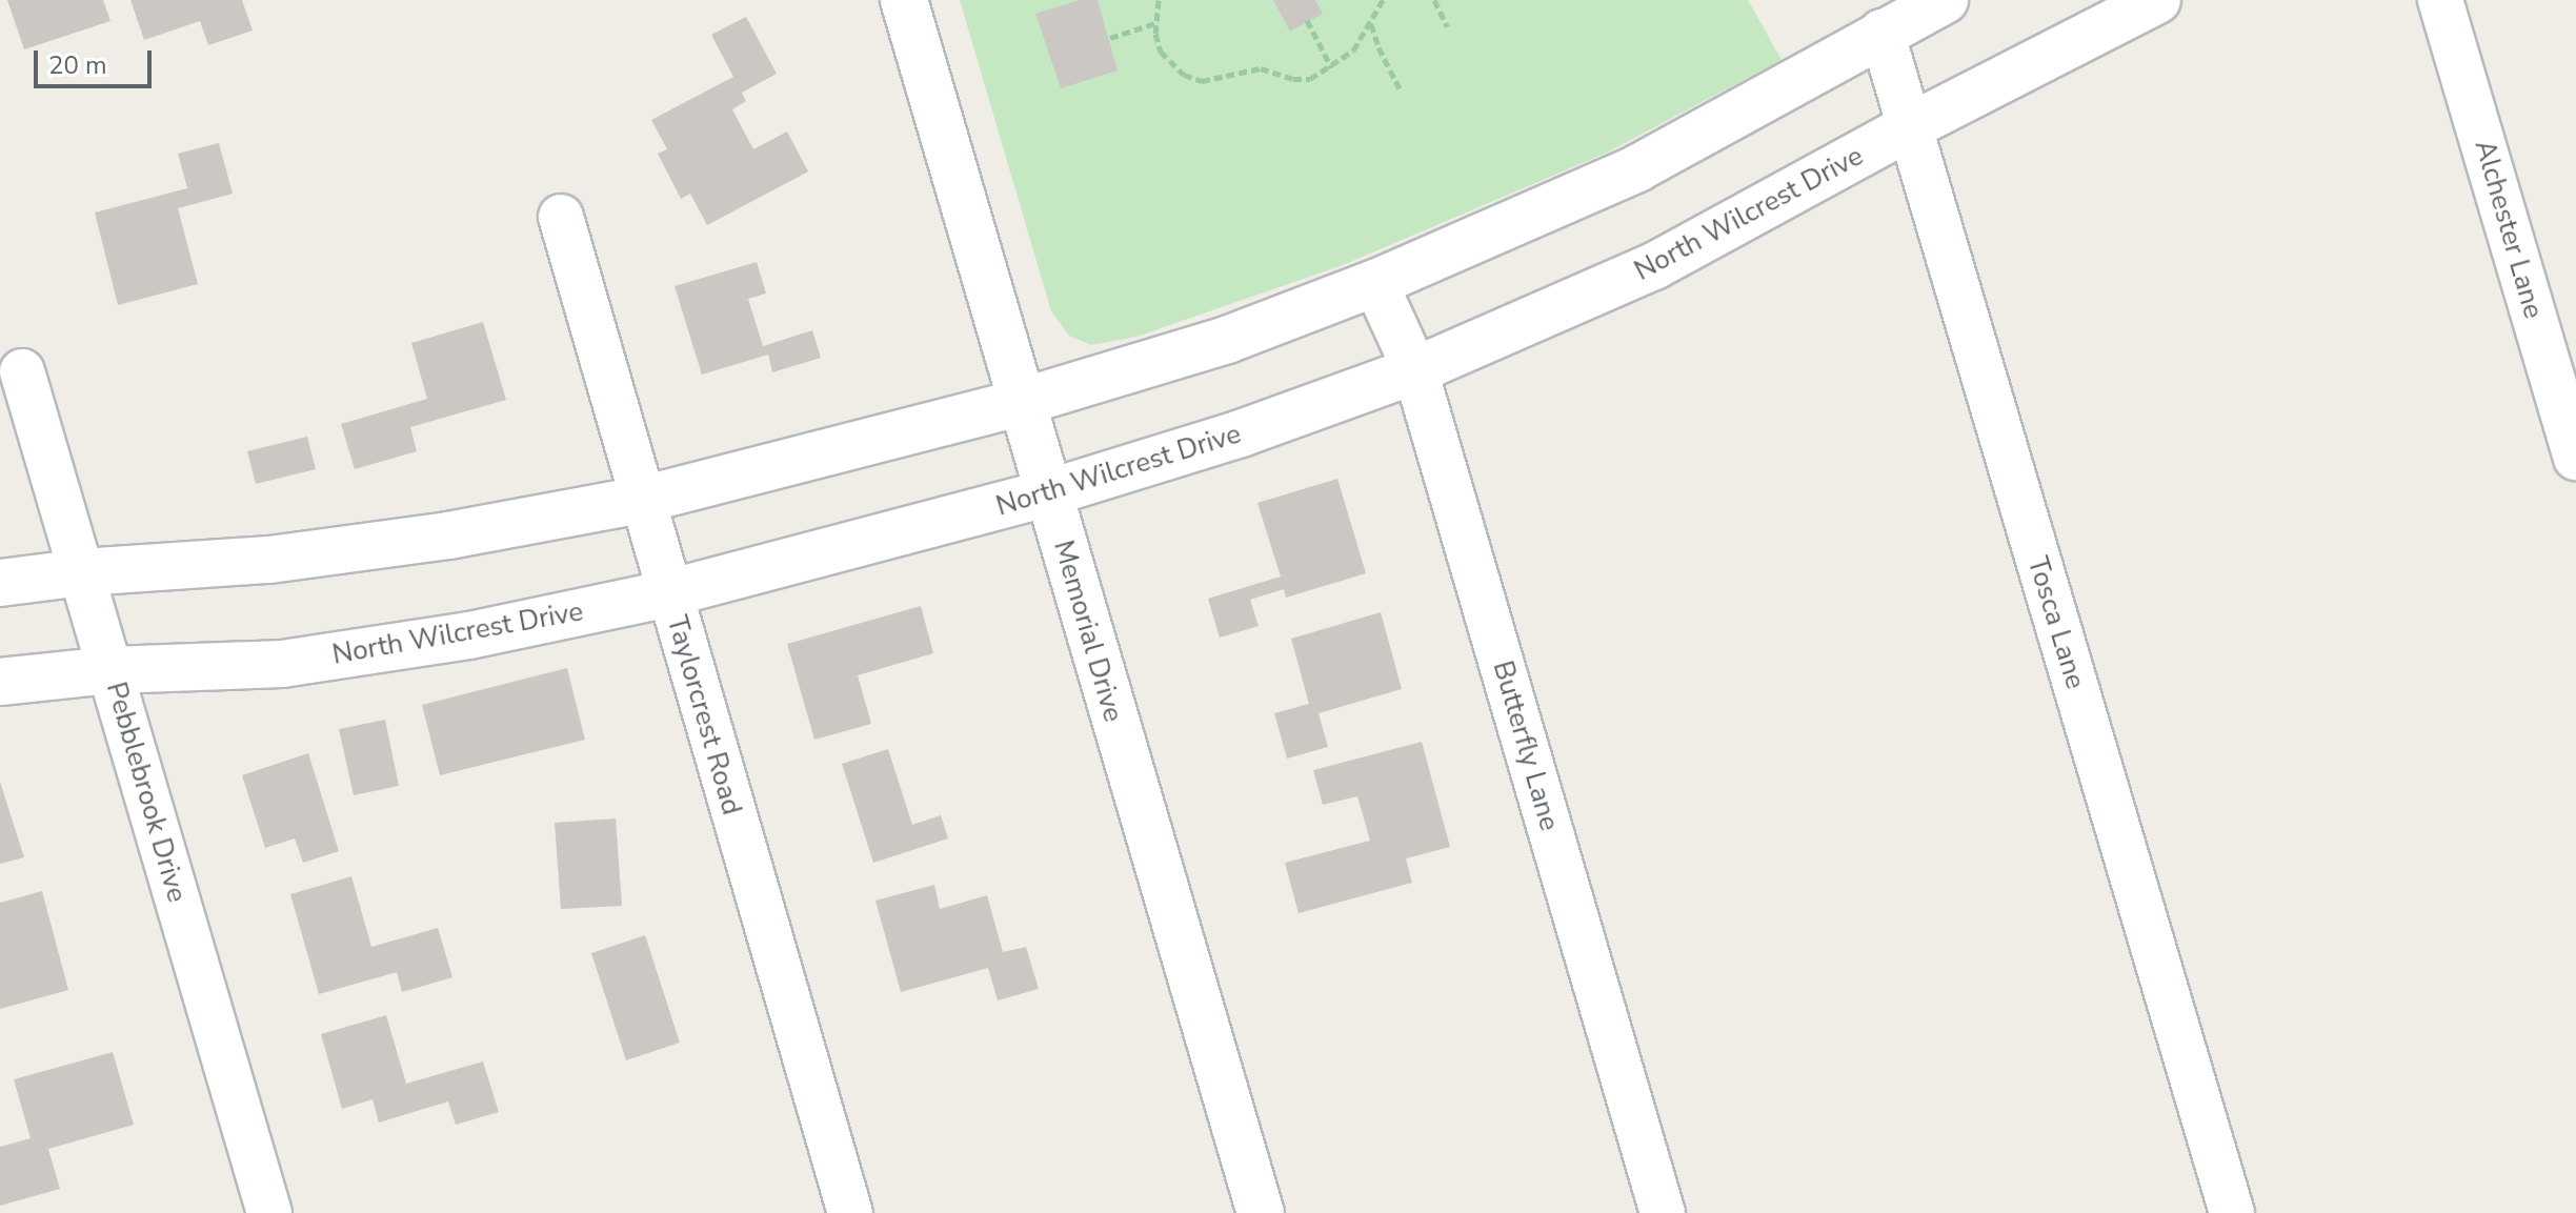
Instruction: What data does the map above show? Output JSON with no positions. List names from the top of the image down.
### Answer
{
  "streets": {
    "main road": ["North Wilcrest Drive", "Memorial Drive"],
    "street": [
      "Alchester Lane",
      "Tosca Lane",
      "Taylorcrest Road",
      "Butterfly Lane",
      "Pebblebrook Drive"
    ]
  },
  "crossings": [
    ["North Wilcrest Drive", "Tosca Lane"],
    ["North Wilcrest Drive", "Memorial Drive"],
    ["North Wilcrest Drive", "Taylorcrest Road"],
    ["North Wilcrest Drive", "Butterfly Lane"],
    ["North Wilcrest Drive", "Pebblebrook Drive"]
  ],
  "scale_bar": "20 m"
}
